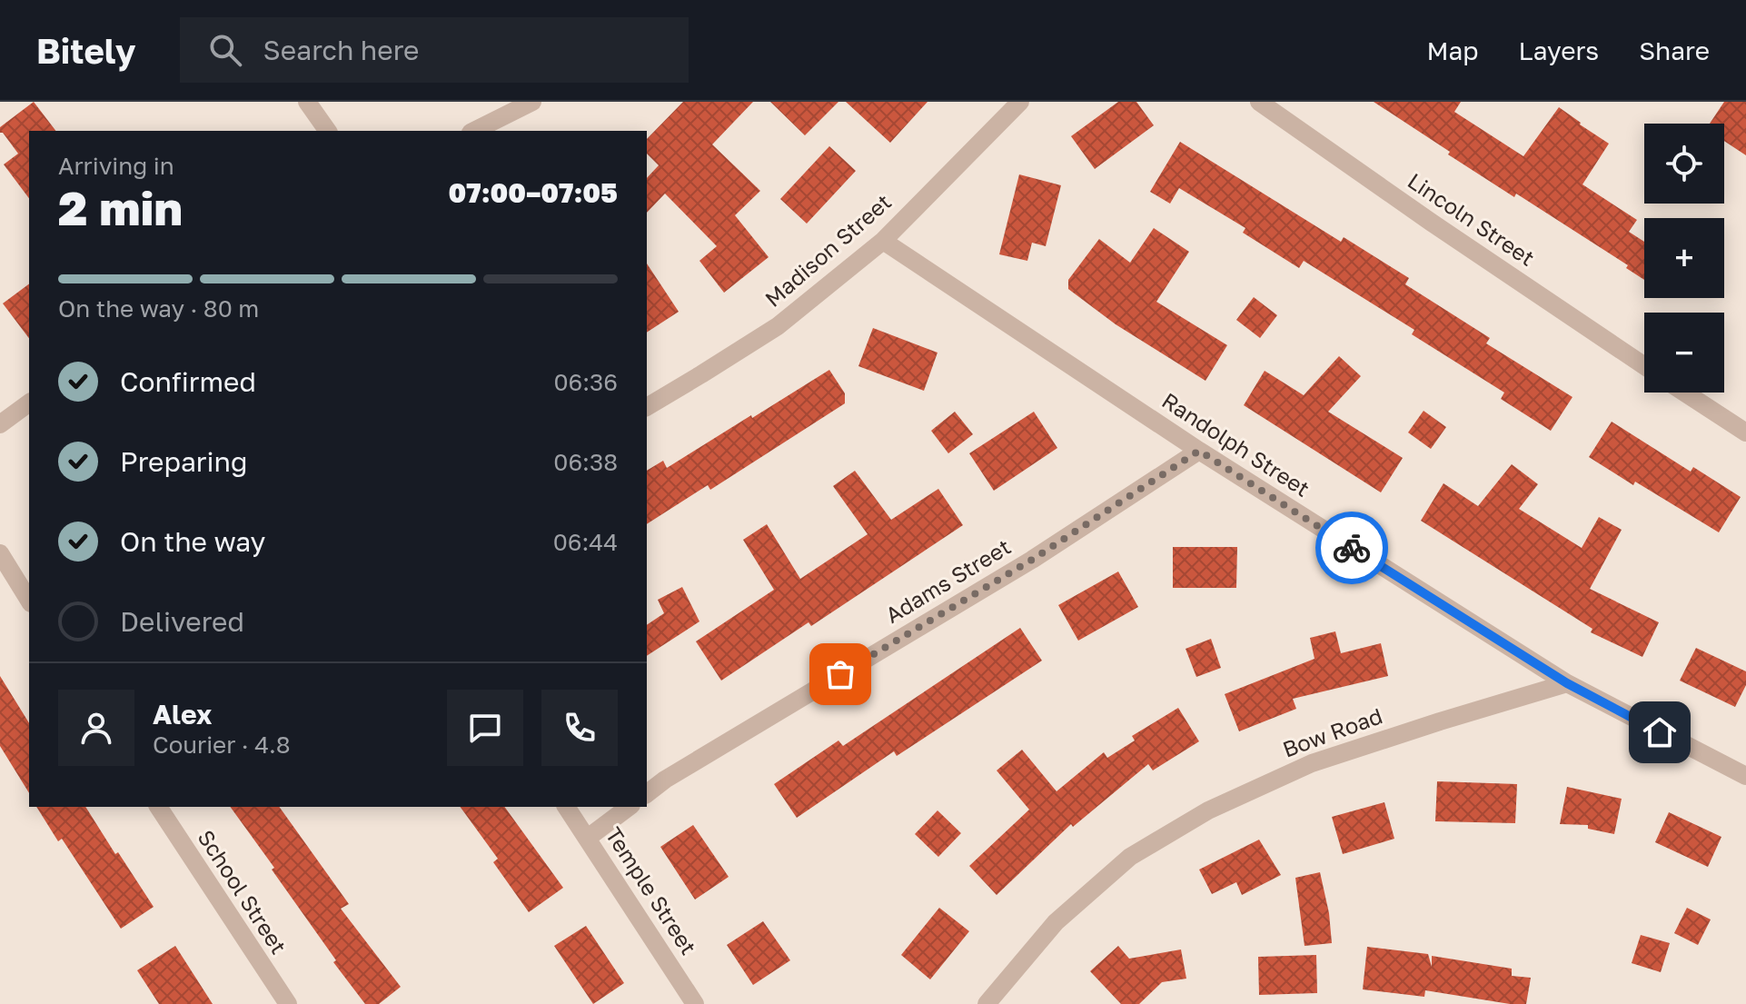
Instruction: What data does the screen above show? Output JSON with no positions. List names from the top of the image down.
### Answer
{
  "streets": {
    "street": [
      "Lincoln Street",
      "Madison Street",
      "Randolph Street",
      "Adams Street",
      "Bow Road",
      "Temple Street",
      "School Street"
    ]
  },
  "crossings": [
    ["Madison Street", "Randolph Street"],
    ["Randolph Street", "Adams Street"],
    ["Randolph Street", "Bow Road"]
  ],
  "page": {
    "header": "Bitely",
    "search": "Search here",
    "nav": ["Map", "Layers", "Share"],
    "map_buttons": ["+", "−"],
    "heading": ["2 min", "Arriving in", "07:00–07:05"],
    "panel": ["Alex", "Courier · 4.8"],
    "bar": "On the way · 80 m",
    "list": [
      ["Confirmed", "06:36"],
      ["Preparing", "06:38"],
      ["On the way", "06:44"],
      "Delivered"
    ]
  }
}
